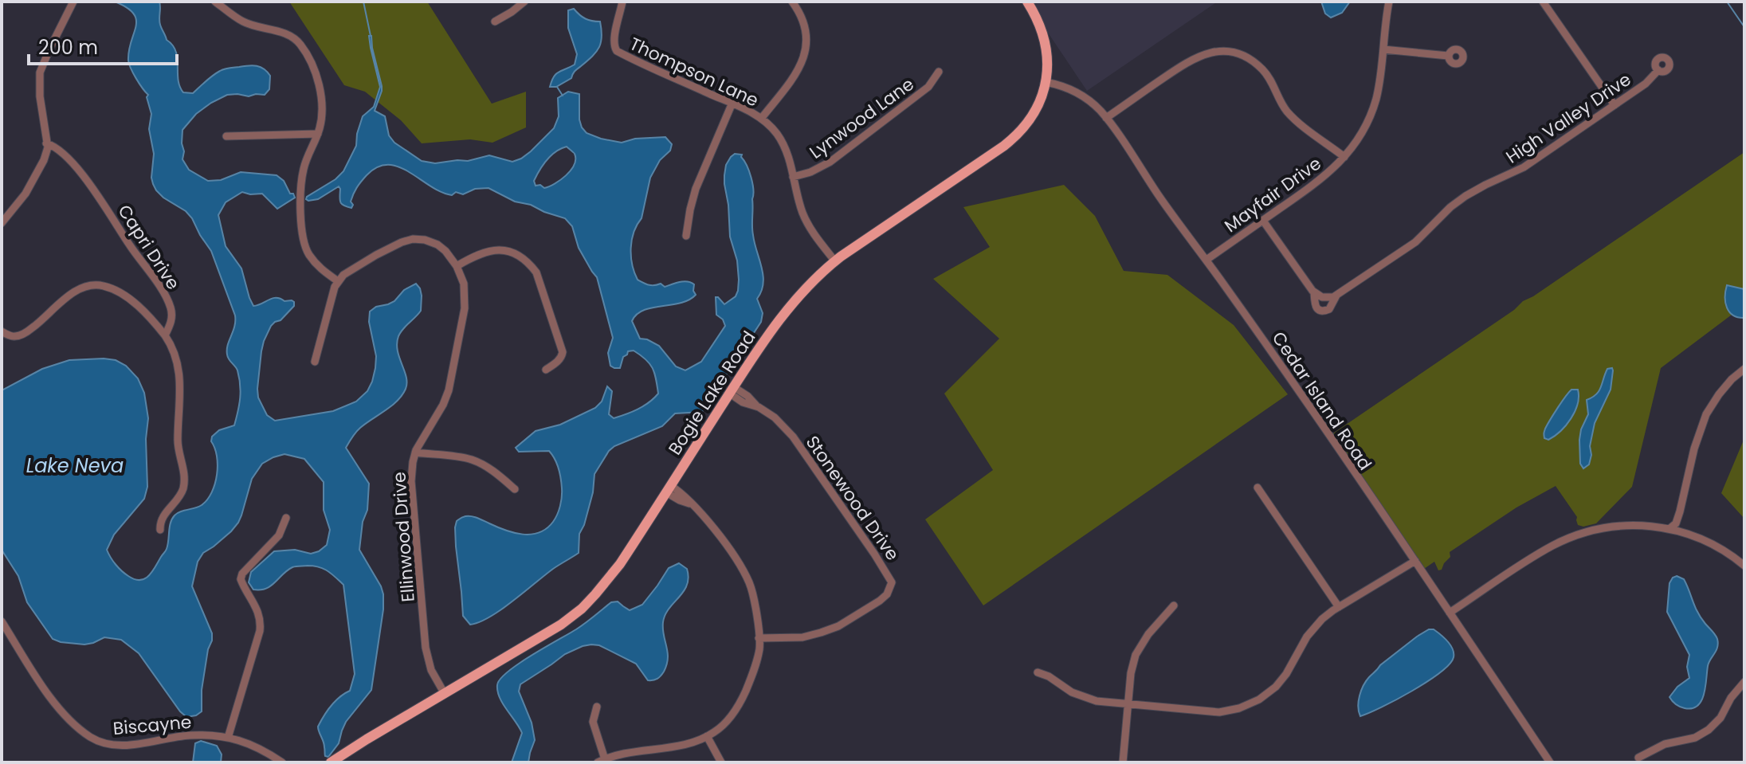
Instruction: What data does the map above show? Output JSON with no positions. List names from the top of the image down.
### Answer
{
  "streets": {
    "main road": ["Bogie Lake Road"],
    "street": [
      "Thompson Lane",
      "Lynwood Lane",
      "High Valley Drive",
      "Mayfair Drive",
      "Capri Drive",
      "Cedar Island Road",
      "Stonewood Drive",
      "Ellinwood Drive",
      "Biscayne"
    ]
  },
  "crossings": [
    ["Thompson Lane", "Lynwood Lane"],
    ["Thompson Lane", "Bogie Lake Road"],
    ["High Valley Drive", "Mayfair Drive"],
    ["Mayfair Drive", "Cedar Island Road"],
    ["Bogie Lake Road", "Cedar Island Road"],
    ["Bogie Lake Road", "Stonewood Drive"],
    ["Bogie Lake Road", "Ellinwood Drive"]
  ],
  "water": ["Lake Neva"],
  "scale_bar": "200 m"
}
